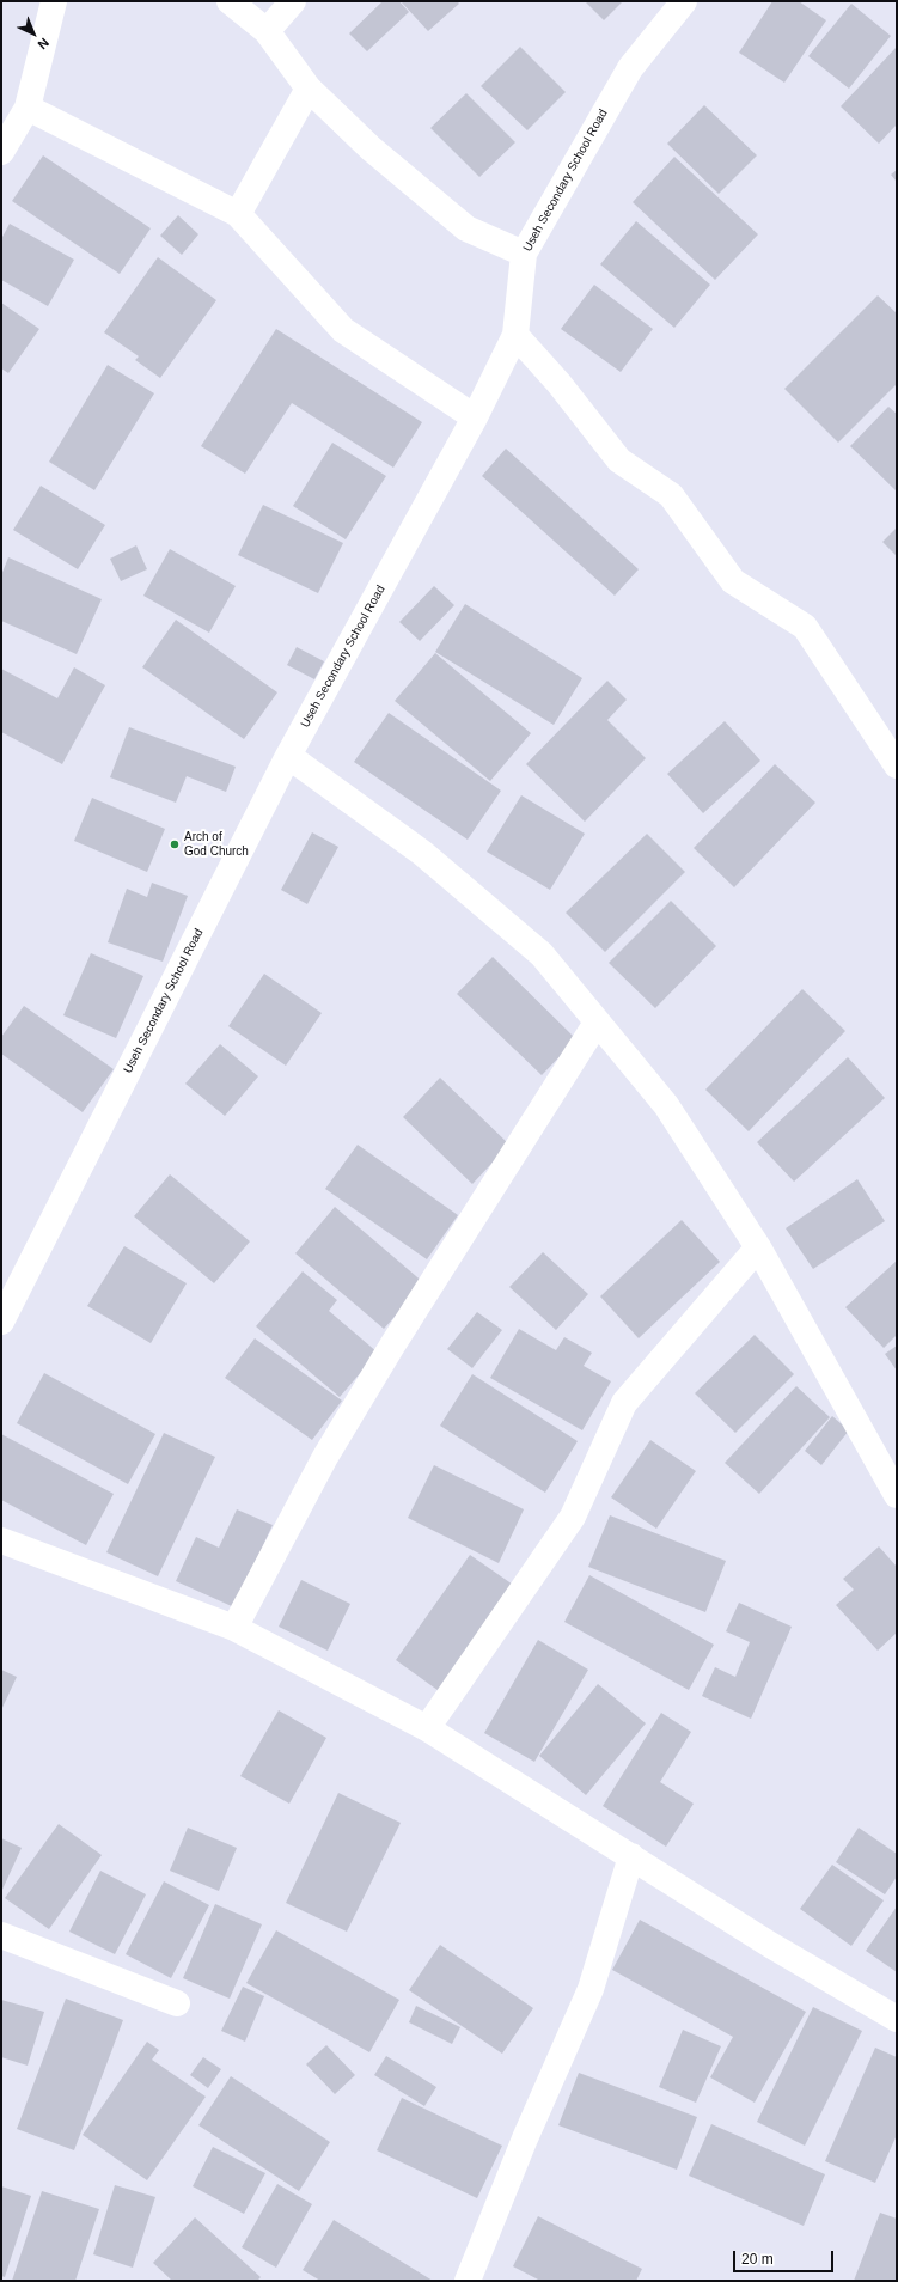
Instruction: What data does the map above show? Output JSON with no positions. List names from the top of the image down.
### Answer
{
  "streets": {
    "street": ["Useh Secondary School Road"]
  },
  "places": ["Arch of God Church"],
  "scale_bar": "20 m",
  "north": "bottom right"
}
